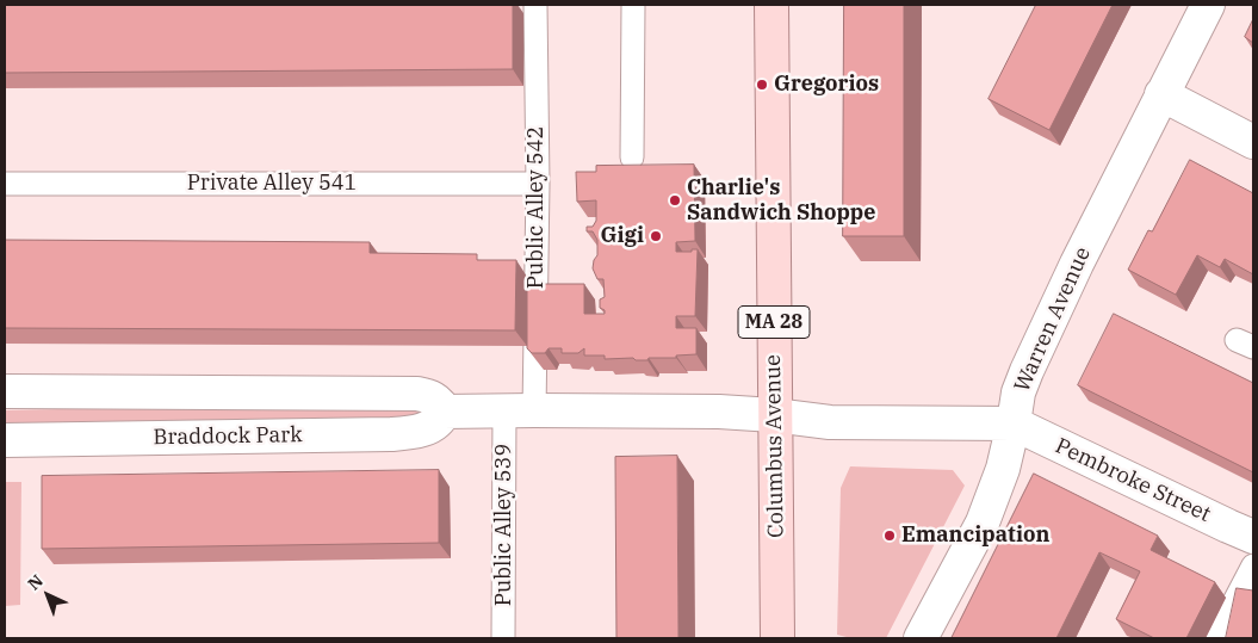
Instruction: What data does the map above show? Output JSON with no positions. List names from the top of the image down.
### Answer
{
  "streets": {
    "main road": ["MA 28", "Columbus Avenue"],
    "street": ["Warren Avenue", "Braddock Park", "Pembroke Street"],
    "lane": ["Private Alley 541", "Public Alley 542", "Public Alley 539"]
  },
  "crossings": [
    ["Private Alley 541", "Public Alley 542"],
    ["Public Alley 542", "Public Alley 539"],
    ["Warren Avenue", "Pembroke Street"]
  ],
  "places": [
    "Gregorios",
    "Charlie's Sandwich Shoppe",
    "Gigi",
    "Emancipation"
  ],
  "north": "top left"
}
